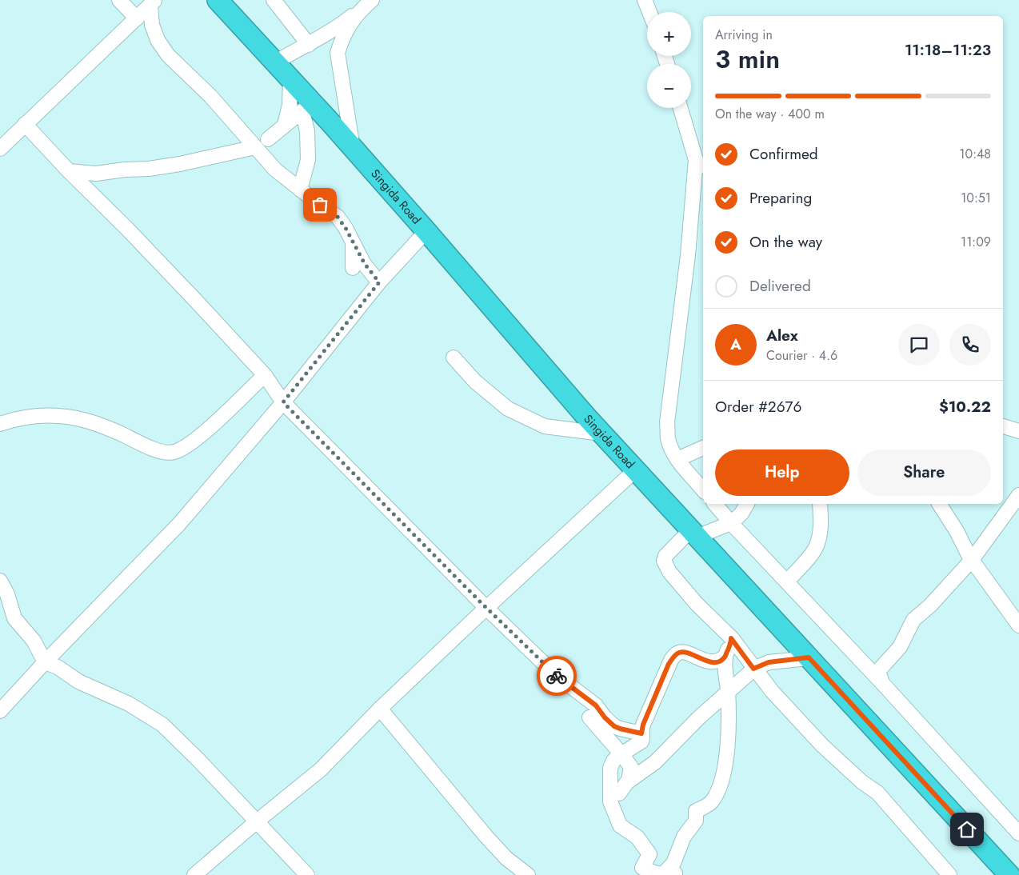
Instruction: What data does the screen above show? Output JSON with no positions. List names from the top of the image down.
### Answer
{
  "streets": {
    "highway": ["Singida Road"]
  },
  "page": {
    "map_buttons": ["+", "−"],
    "heading": ["3 min", "Arriving in", "11:18–11:23"],
    "panel": [
      "Alex",
      "Courier · 4.6",
      "Order #2676",
      "$10.22"
    ],
    "bar": "On the way · 400 m",
    "list": [
      ["Confirmed", "10:48"],
      ["Preparing", "10:51"],
      ["On the way", "11:09"],
      "Delivered"
    ],
    "round": "A",
    "buttons": ["Help", "Share"]
  }
}
